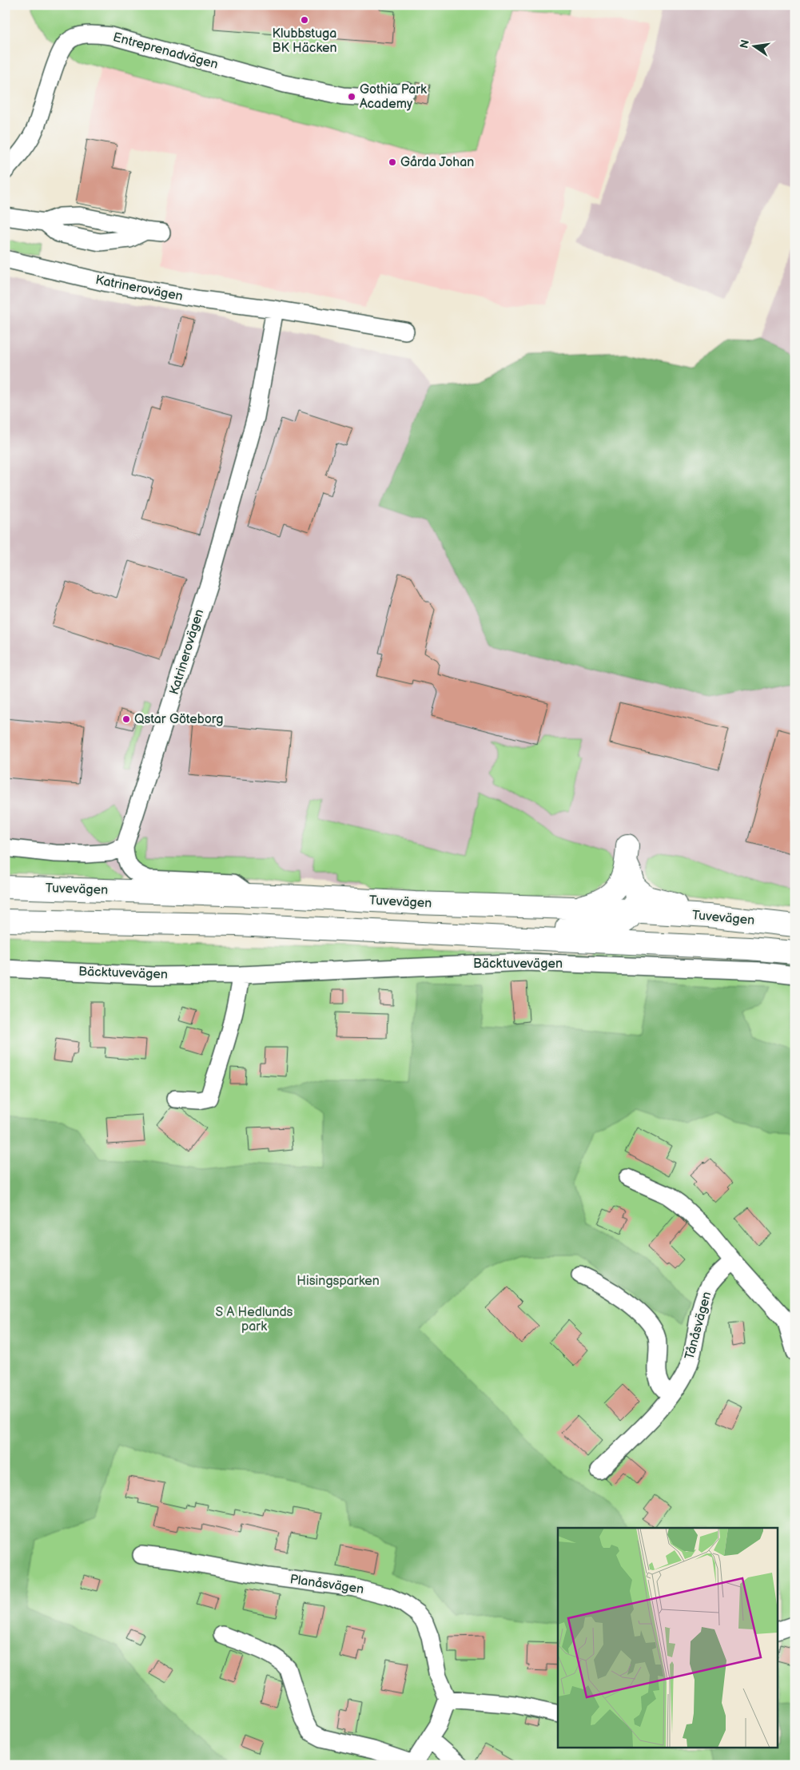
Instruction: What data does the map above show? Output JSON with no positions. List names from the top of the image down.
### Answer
{
  "streets": {
    "main road": ["Tuvevägen"],
    "street": [
      "Entreprenadvägen",
      "Katrinerovägen",
      "Bäcktuvevägen",
      "Tånåsvägen",
      "Planåsvägen"
    ]
  },
  "crossings": [
    ["Katrinerovägen", "Tuvevägen"]
  ],
  "parks": ["Hisingsparken", "S A Hedlunds park"],
  "places": [
    "Klubbstuga BK Häcken",
    "Gothia Park Academy",
    "Gårda Johan",
    "Qstar Göteborg"
  ],
  "north": "left"
}
